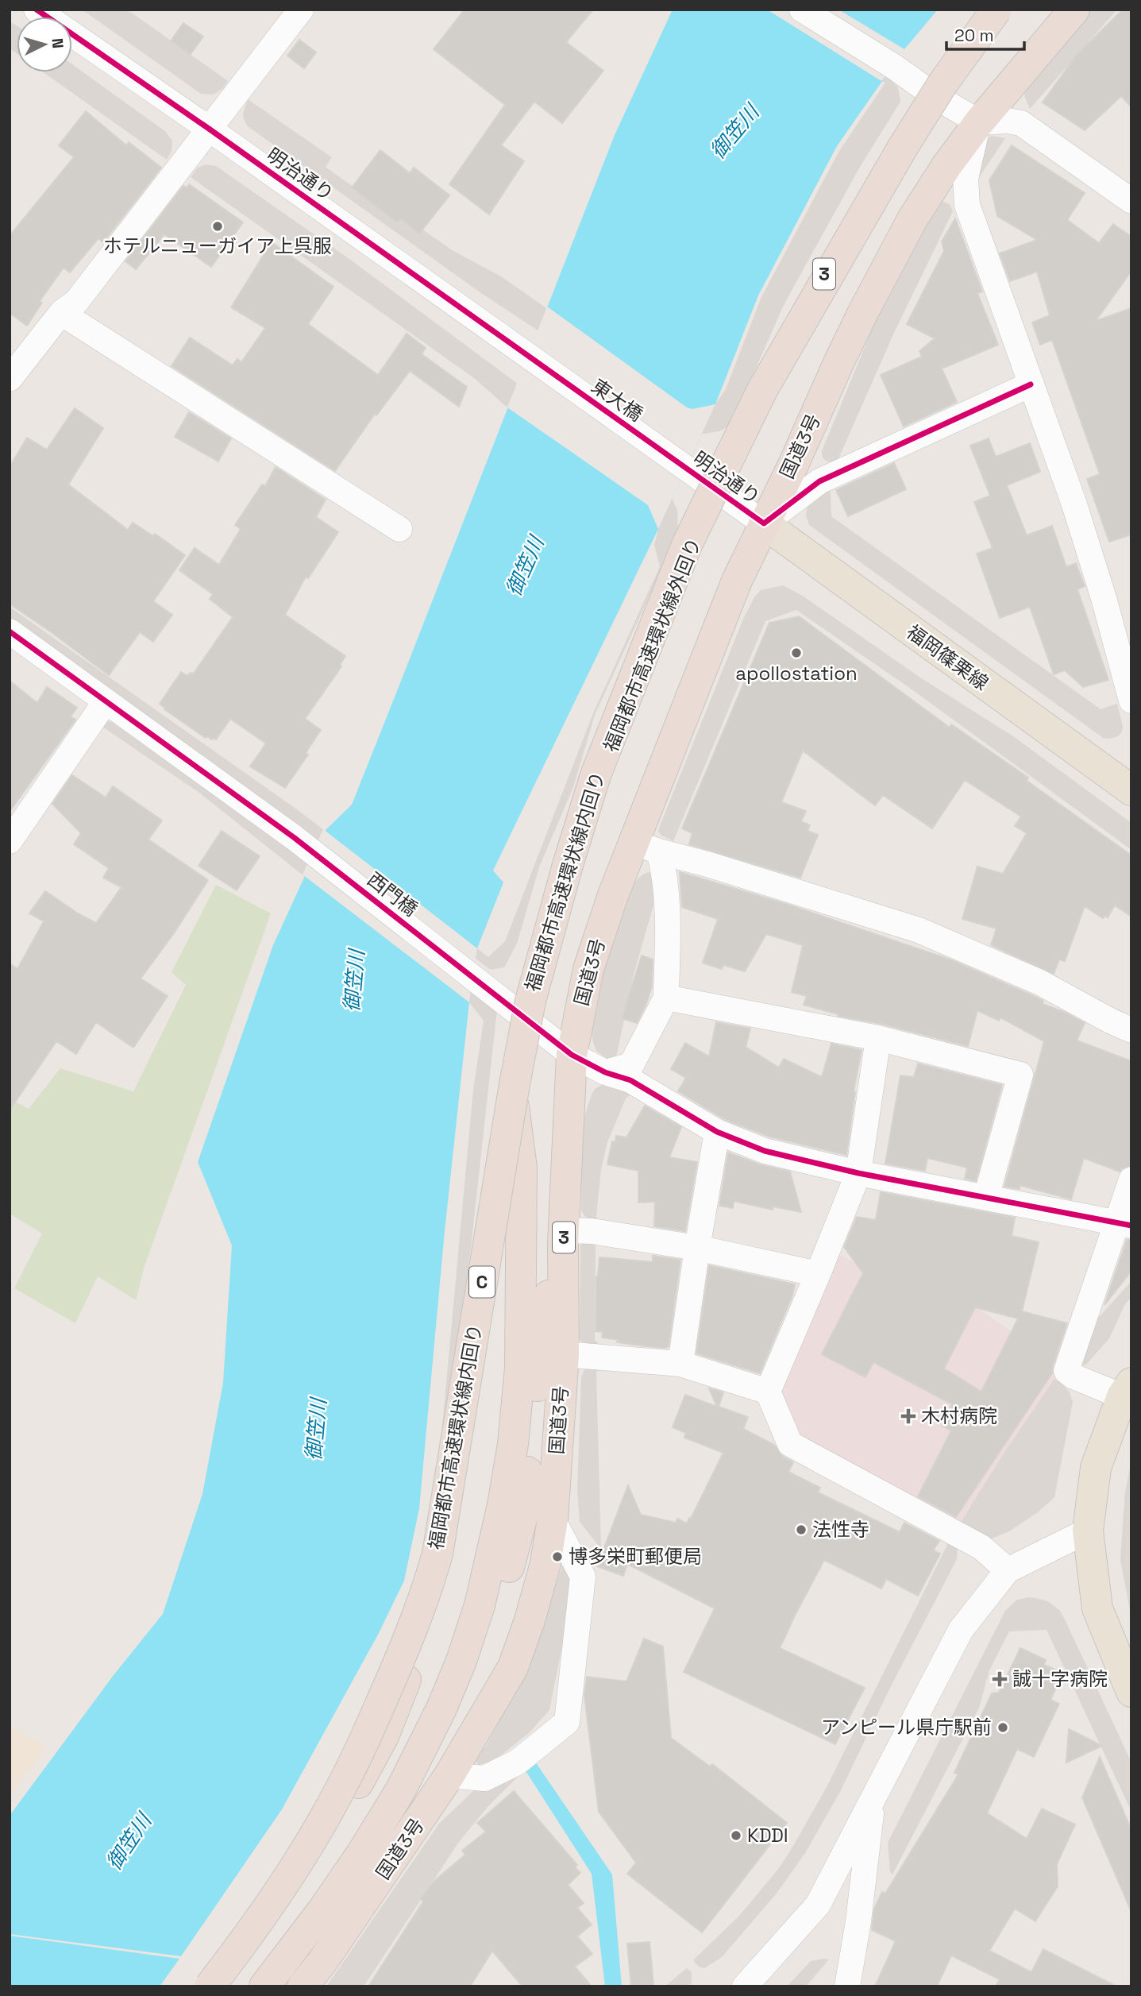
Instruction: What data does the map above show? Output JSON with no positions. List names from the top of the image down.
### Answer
{
  "streets": {
    "highway": [
      "3",
      "国道3号",
      "福岡都市高速環状線外回り",
      "福岡都市高速環状線内回り",
      "C"
    ],
    "main road": ["福岡篠栗線"],
    "street": ["明治通り", "東大橋", "西門橋"]
  },
  "crossings": [
    ["明治通り", "3"],
    ["明治通り", "東大橋"],
    ["明治通り", "国道3号"],
    ["明治通り", "福岡篠栗線"],
    ["3", "福岡都市高速環状線外回り"],
    ["3", "福岡都市高速環状線内回り"],
    ["3", "西門橋"],
    ["国道3号", "福岡篠栗線"],
    ["国道3号", "西門橋"]
  ],
  "water": ["御笠川"],
  "places": {
    "other": [
      "ホテルニューガイア上呉服",
      "apollostation",
      "法性寺",
      "博多栄町郵便局",
      "アンピール県庁駅前",
      "KDDI"
    ],
    "health": ["木村病院", "誠十字病院"]
  },
  "scale_bar": "20 m",
  "north": "right"
}
